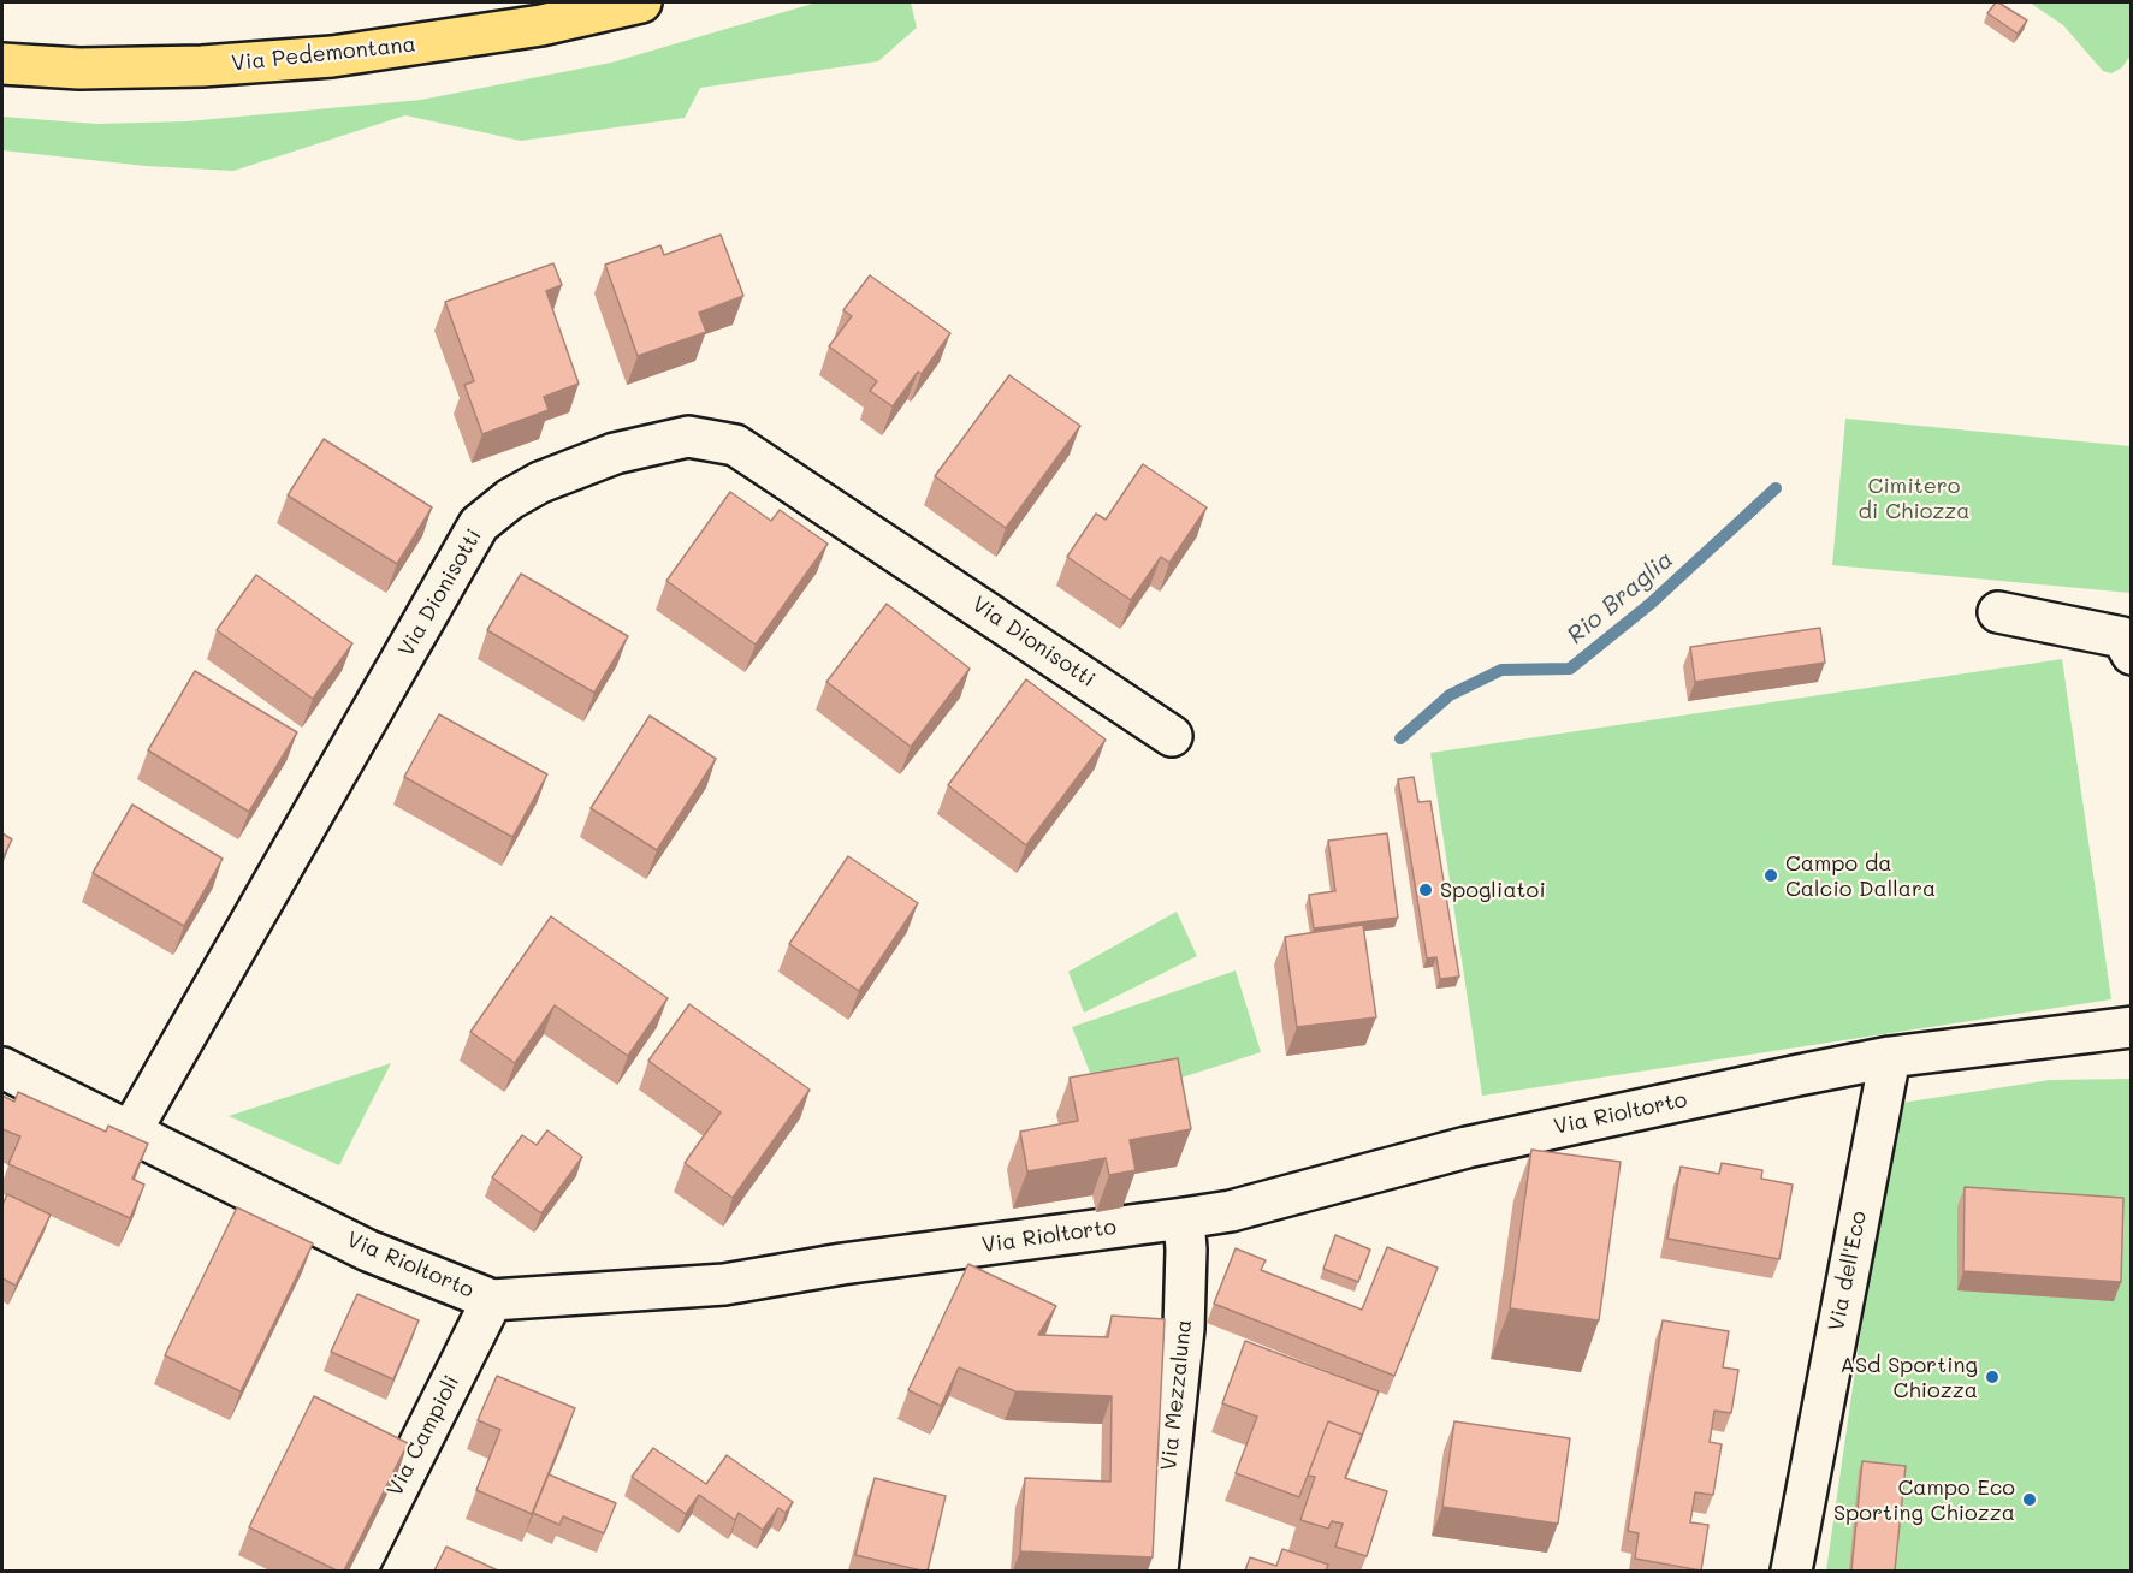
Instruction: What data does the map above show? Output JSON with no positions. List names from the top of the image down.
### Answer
{
  "streets": {
    "main road": ["Via Pedemontana"],
    "street": [
      "Via Dionisotti",
      "Via Rioltorto",
      "Via dell'Eco",
      "Via Mezzaluna",
      "Via Campioli"
    ]
  },
  "crossings": [
    ["Via Dionisotti", "Via Rioltorto"],
    ["Via Rioltorto", "Via dell'Eco"],
    ["Via Rioltorto", "Via Mezzaluna"],
    ["Via Rioltorto", "Via Campioli"]
  ],
  "water": ["Rio Braglia"],
  "parks": ["Cimitero di Chiozza"],
  "places": [
    "Campo da Calcio Dallara",
    "Spogliatoi",
    "ASd Sporting Chiozza",
    "Campo Eco Sporting Chiozza"
  ]
}
